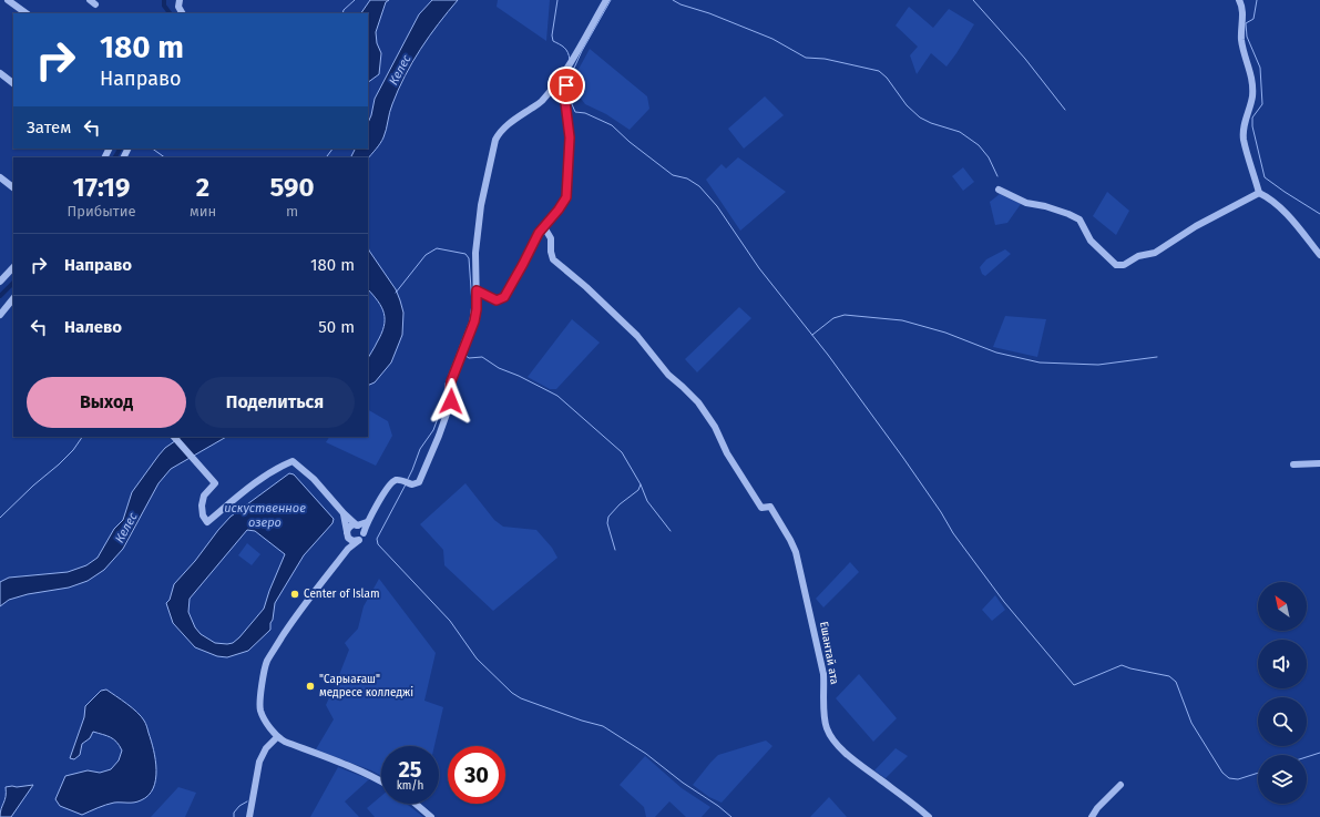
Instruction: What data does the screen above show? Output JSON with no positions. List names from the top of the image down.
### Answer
{
  "streets": {
    "street": ["Ешантай ата"]
  },
  "water": ["Келес", "искуственное озеро"],
  "places": ["Center of Islam", "\"Сарыағаш\" медресе колледжі"],
  "north": "top left",
  "page": {
    "turn": ["180 m", "Направо"],
    "then": "Затем",
    "eta": [
      "17:19",
      "Прибытие",
      "2",
      "мин",
      "590",
      "m"
    ],
    "list": [
      {
        "name": "Направо",
        "value": "180 m"
      },
      {
        "name": "Налево",
        "value": "50 m"
      }
    ],
    "buttons": ["Выход", "Поделиться"],
    "speed": "25 km/h",
    "limit": "30"
  }
}
